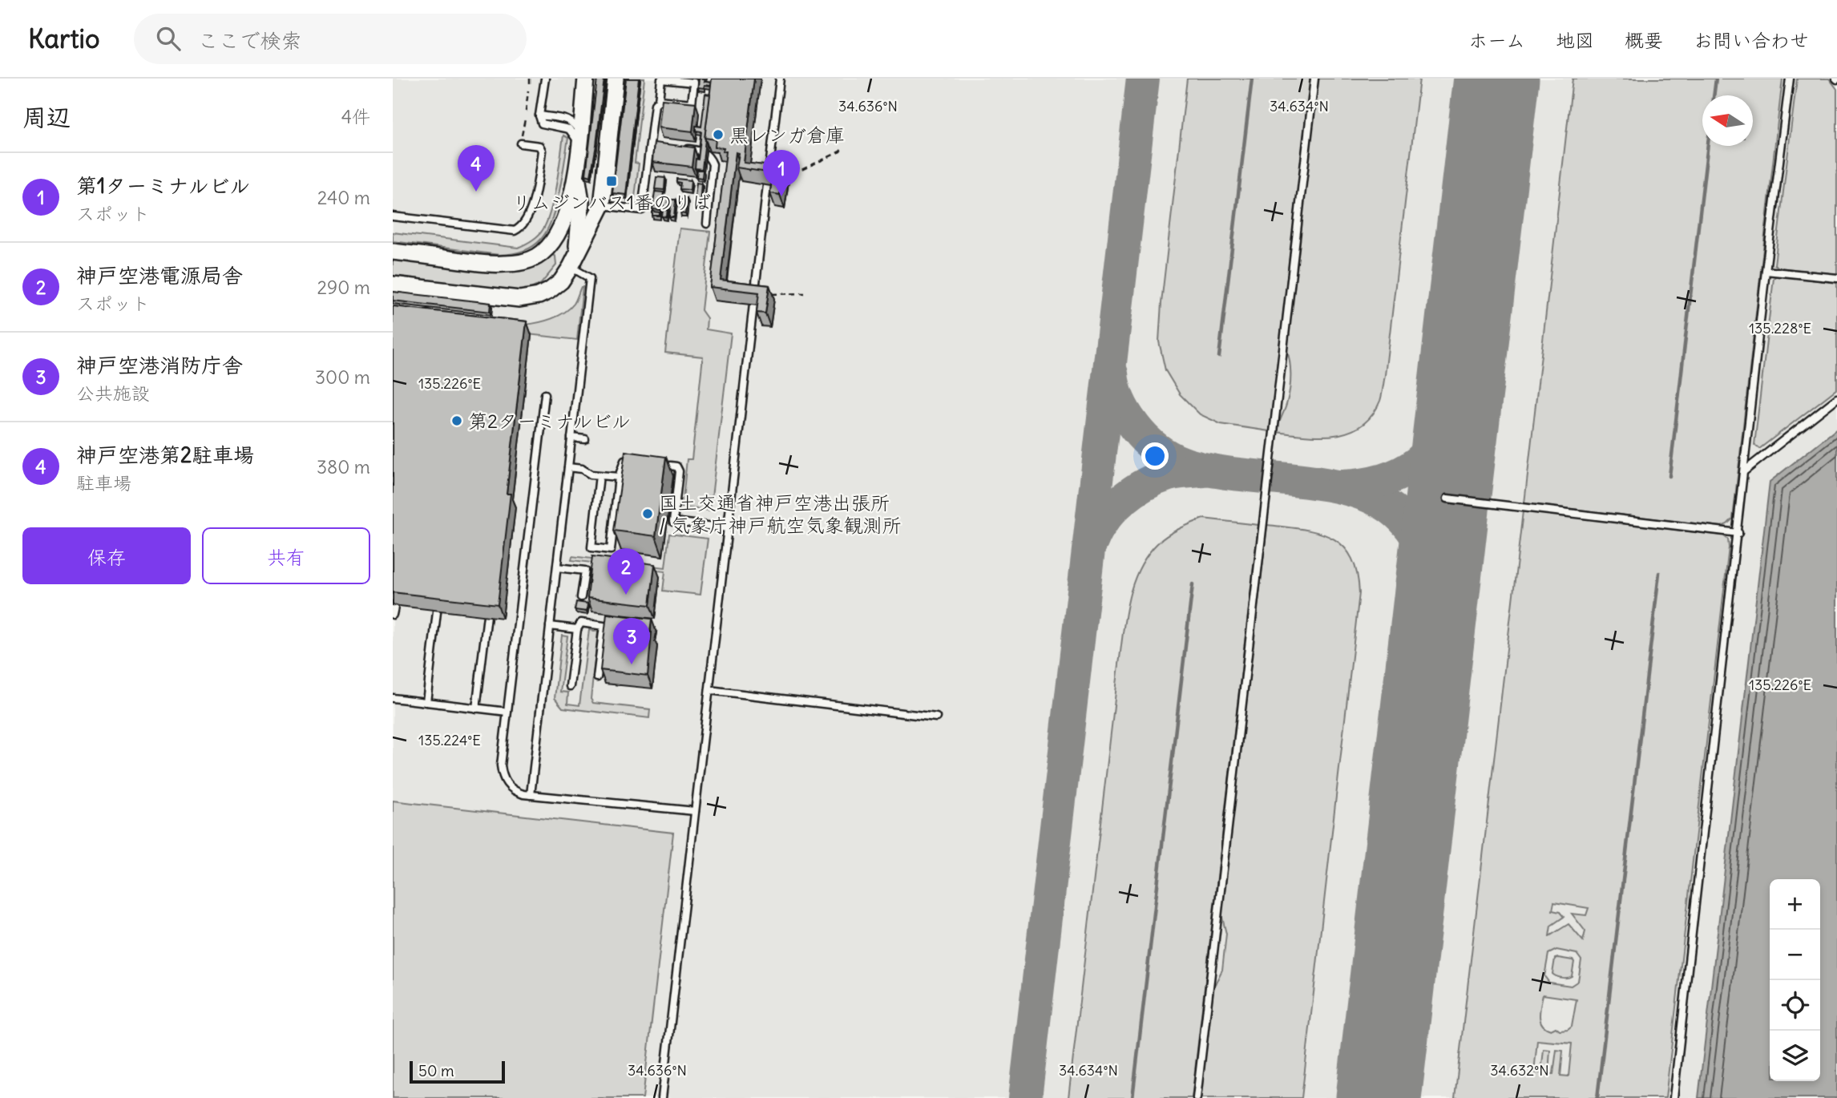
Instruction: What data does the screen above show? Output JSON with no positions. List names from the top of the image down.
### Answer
{
  "places": {
    "other": ["黒レンガ倉庫", "第2ターミナルビル", "国土交通省神戸空港出張所 / 気象庁神戸航空気象観測所"],
    "transit": ["リムジンバス1番のりば"]
  },
  "scale_bar": "50 m",
  "north": "left",
  "page": {
    "header": "Kartio",
    "search": "ここで検索",
    "nav": [
      "ホーム",
      "地図",
      "概要",
      "お問い合わせ"
    ],
    "heading": ["周辺", "4件"],
    "pins": [
      "4",
      "1",
      "2",
      "3"
    ],
    "list": [
      {
        "mark": "1",
        "name": "第1ターミナルビル",
        "note": "スポット",
        "value": "240 m"
      },
      {
        "mark": "2",
        "name": "神戸空港電源局舎",
        "note": "スポット",
        "value": "290 m"
      },
      {
        "mark": "3",
        "name": "神戸空港消防庁舎",
        "note": "公共施設",
        "value": "300 m"
      },
      {
        "mark": "4",
        "name": "神戸空港第2駐車場",
        "note": "駐車場",
        "value": "380 m"
      }
    ],
    "buttons": ["保存", "共有"],
    "map_buttons": ["+", "−"],
    "scale": "50 m"
  },
  "coordinates": [
    "34.636°N",
    "34.634°N",
    "135.228°E",
    "135.226°E",
    "135.224°E",
    "34.632°N"
  ]
}
